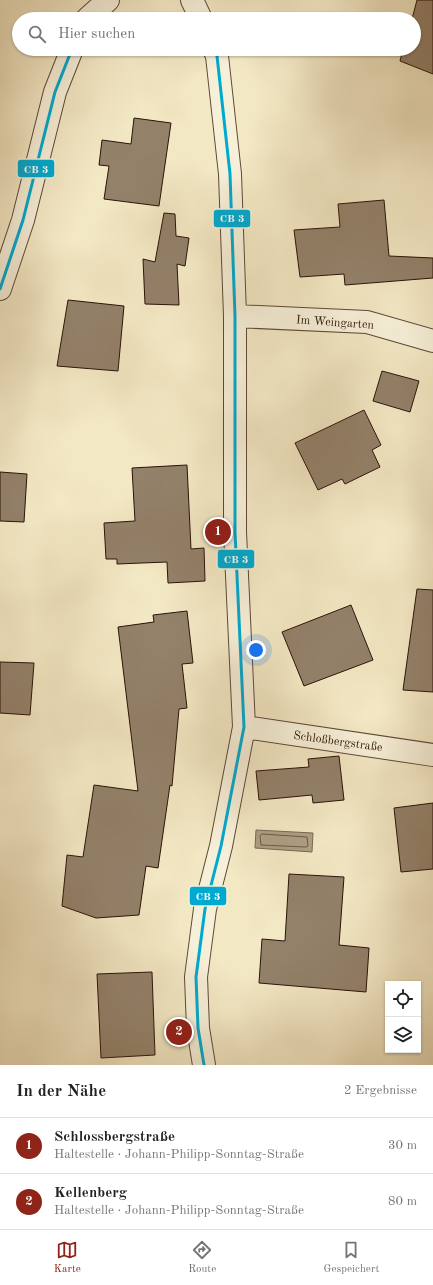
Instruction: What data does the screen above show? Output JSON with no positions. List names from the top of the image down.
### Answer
{
  "streets": {
    "street": ["Im Weingarten", "Schloßbergstraße"]
  },
  "page": {
    "search": "Hier suchen",
    "pins": ["1", "2"],
    "heading": ["In der Nähe", "2 Ergebnisse"],
    "list": [
      {
        "mark": "1",
        "name": "Schlossbergstraße",
        "note": "Haltestelle · Johann-Philipp-Sonntag-Straße",
        "value": "30 m"
      },
      {
        "mark": "2",
        "name": "Kellenberg",
        "note": "Haltestelle · Johann-Philipp-Sonntag-Straße",
        "value": "80 m"
      }
    ],
    "nav": ["Karte", "Route", "Gespeichert"]
  }
}
